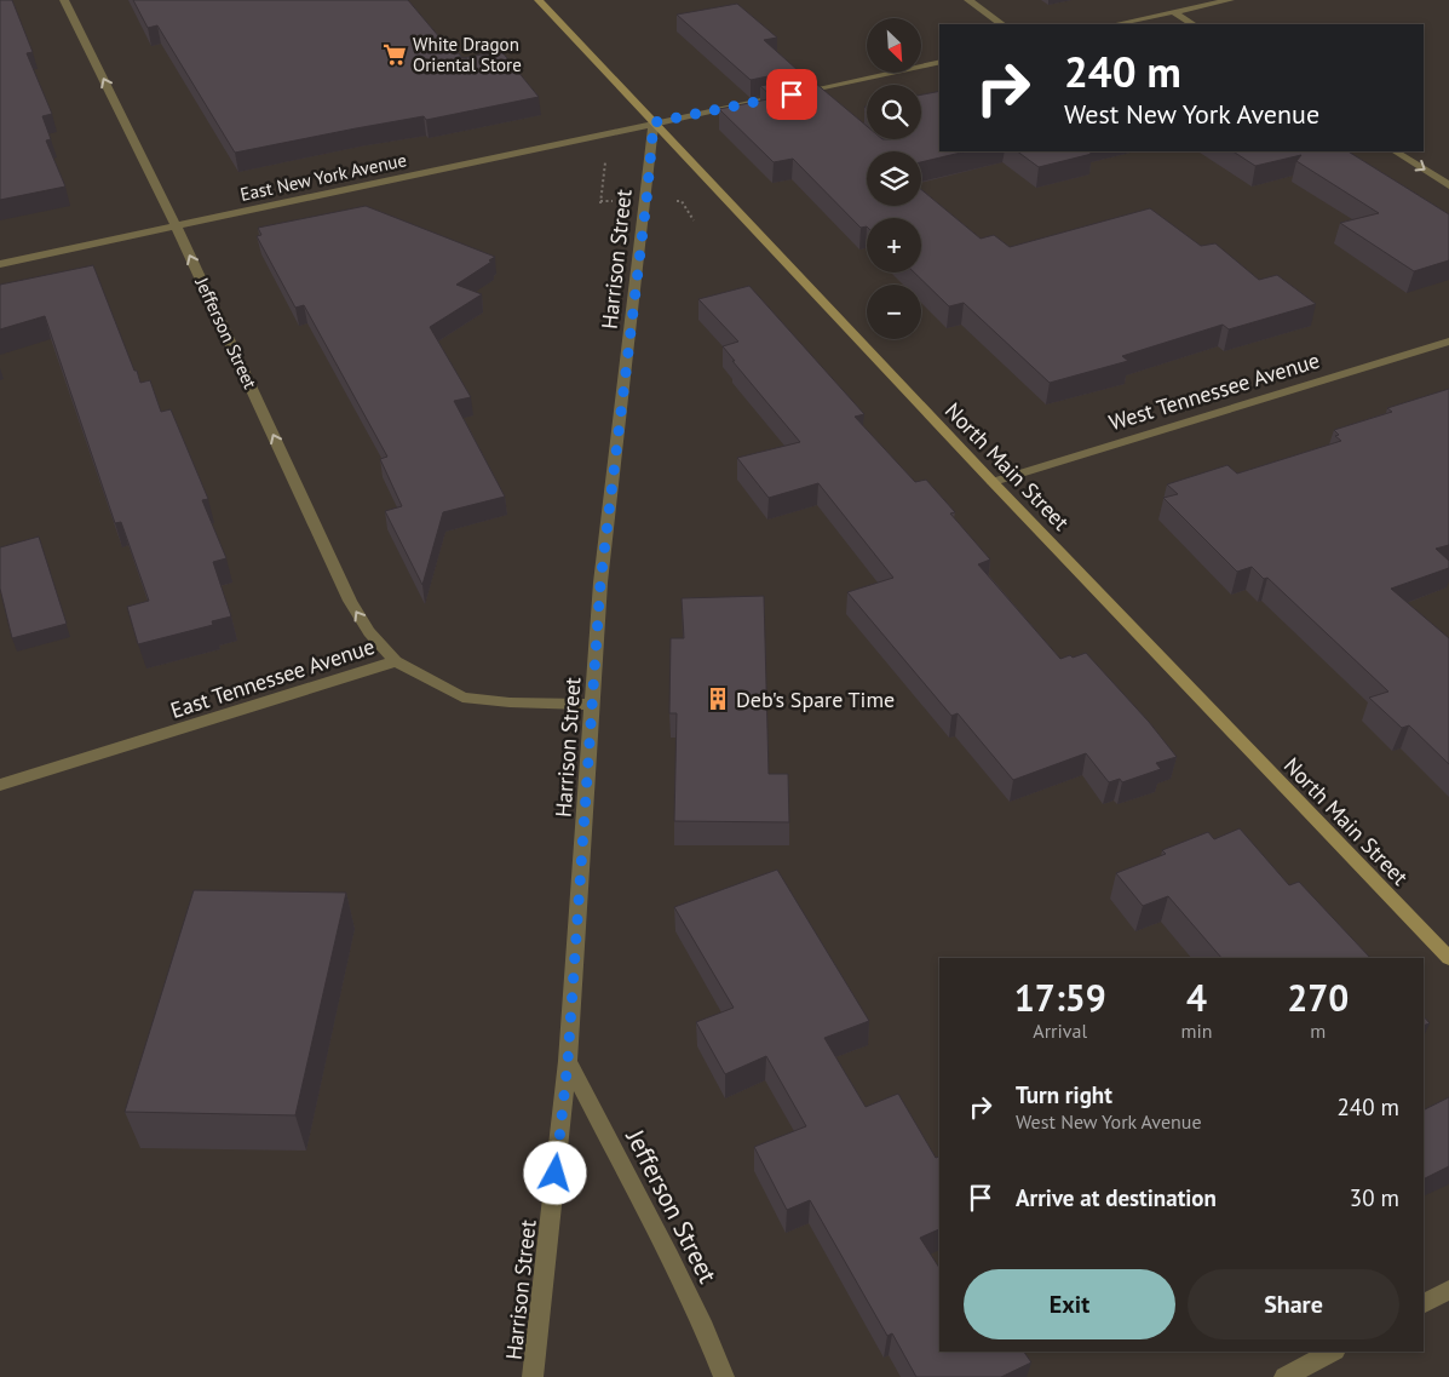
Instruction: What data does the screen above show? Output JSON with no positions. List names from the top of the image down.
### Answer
{
  "streets": {
    "main road": ["North Main Street"],
    "street": [
      "East New York Avenue",
      "Harrison Street",
      "Jefferson Street",
      "West Tennessee Avenue",
      "East Tennessee Avenue"
    ]
  },
  "crossings": [
    ["East New York Avenue", "Harrison Street"],
    ["East New York Avenue", "Jefferson Street"],
    ["East New York Avenue", "North Main Street"],
    ["Harrison Street", "Jefferson Street"],
    ["Harrison Street", "North Main Street"],
    ["Harrison Street", "East Tennessee Avenue"],
    ["Jefferson Street", "East Tennessee Avenue"],
    ["West Tennessee Avenue", "North Main Street"]
  ],
  "one_way": ["Jefferson Street"],
  "places": {
    "supermarket": ["White Dragon Oriental Store"],
    "building": ["Deb's Spare Time"]
  },
  "north": "bottom right",
  "page": {
    "map_buttons": ["+", "−"],
    "turn": ["240 m", "West New York Avenue"],
    "eta": [
      "17:59",
      "Arrival",
      "4",
      "min",
      "270",
      "m"
    ],
    "list": [
      {
        "name": "Turn right",
        "note": "West New York Avenue",
        "value": "240 m"
      },
      {
        "name": "Arrive at destination",
        "value": "30 m"
      }
    ],
    "buttons": ["Exit", "Share"]
  }
}
